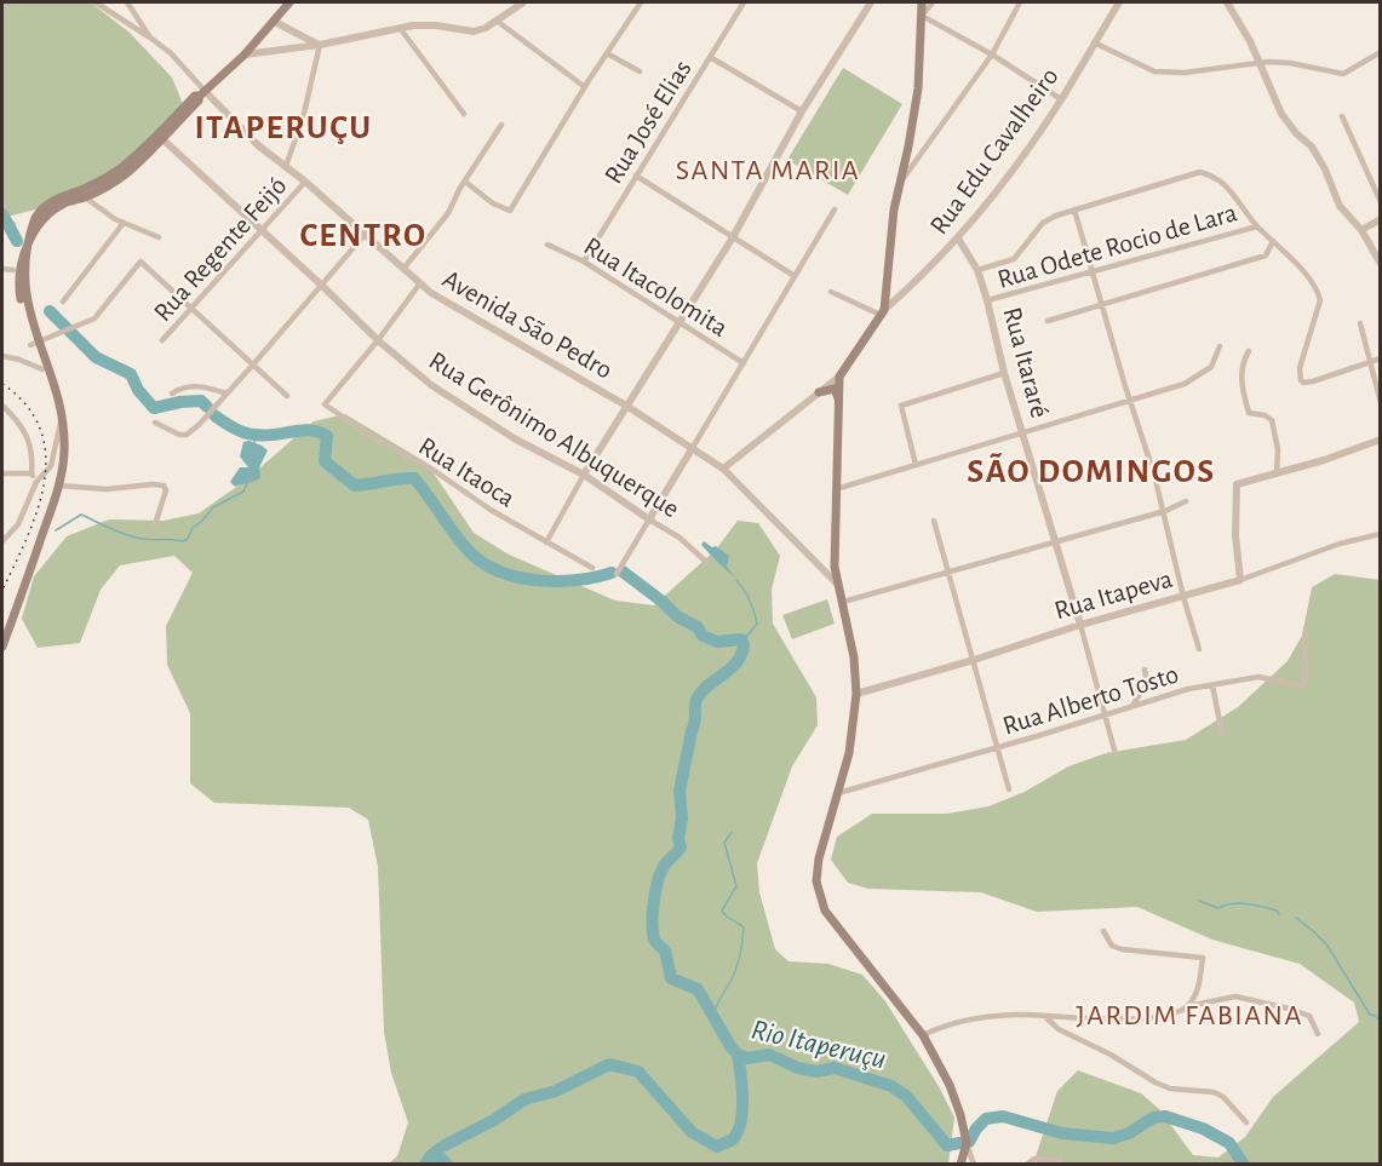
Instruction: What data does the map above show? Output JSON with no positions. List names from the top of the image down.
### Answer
{
  "streets": {
    "street": [
      "Rua José Elias",
      "Rua Edu Cavalheiro",
      "Rua Odete Rocio de Lara",
      "Rua Regente Feijó",
      "Rua Itacolomita",
      "Avenida São Pedro",
      "Rua Itararé",
      "Rua Gerônimo Albuquerque",
      "Rua Itaoca",
      "Rua Itapeva",
      "Rua Alberto Tosto"
    ]
  },
  "crossings": [
    ["Rua José Elias", "Rua Itacolomita"],
    ["Rua Edu Cavalheiro", "Rua Itararé"],
    ["Rua Odete Rocio de Lara", "Rua Itararé"],
    ["Rua Regente Feijó", "Avenida São Pedro"],
    ["Rua Regente Feijó", "Rua Gerônimo Albuquerque"],
    ["Rua Itararé", "Rua Itapeva"],
    ["Rua Itararé", "Rua Alberto Tosto"],
    ["Rua Gerônimo Albuquerque", "Rua Itaoca"]
  ],
  "districts": [
    "ITAPERUÇU",
    "SANTA MARIA",
    "CENTRO",
    "SÃO DOMINGOS",
    "JARDIM FABIANA"
  ],
  "water": ["Rio Itaperuçu"]
}
